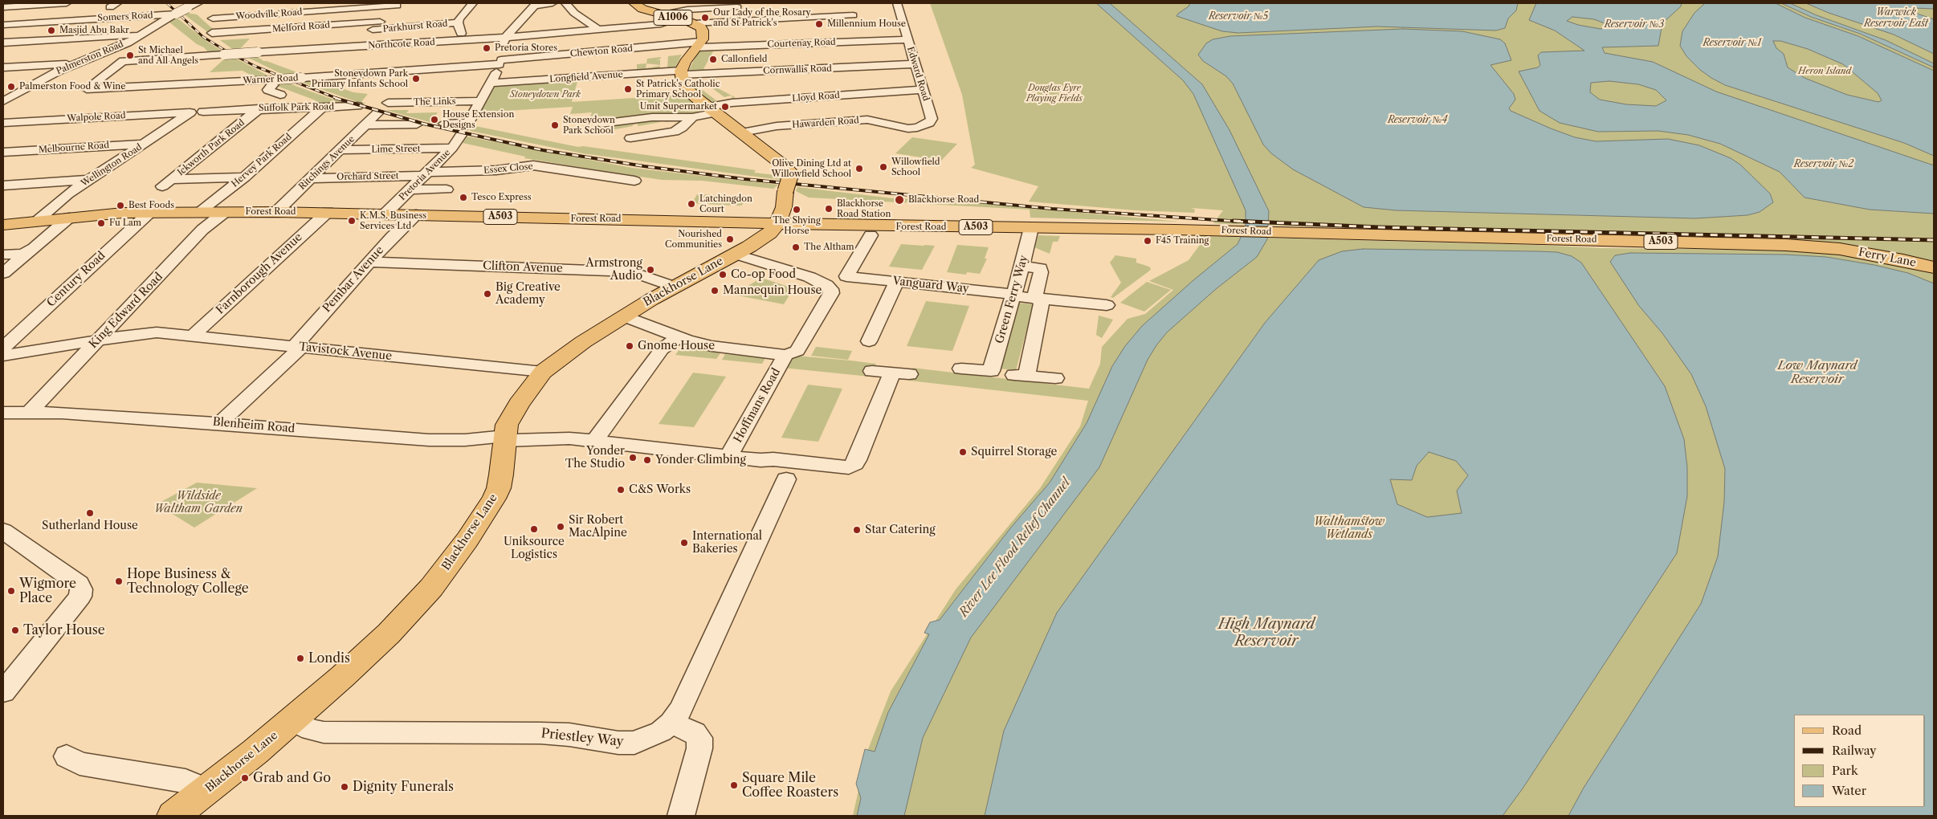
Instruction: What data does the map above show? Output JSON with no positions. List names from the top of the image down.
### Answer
{
  "streets": {
    "main road": [
      "A1006",
      "Forest Road",
      "A503",
      "Ferry Lane",
      "Blackhorse Lane"
    ],
    "street": [
      "Woodville Road",
      "Somers Road",
      "Parkhurst Road",
      "Melford Road",
      "Courtenay Road",
      "Northcote Road",
      "Chewton Road",
      "Palmerston Road",
      "Cornwallis Road",
      "Edward Road",
      "Longfield Avenue",
      "Warner Road",
      "Lloyd Road",
      "The Links",
      "Suffolk Park Road",
      "Walpole Road",
      "Hawarden Road",
      "Melbourne Road",
      "Ickworth Park Road",
      "Lime Street",
      "Hervey Park Road",
      "Ritchings Avenue",
      "Wellington Road",
      "Essex Close",
      "Pretoria Avenue",
      "Orchard Street",
      "Clifton Avenue",
      "Farnborough Avenue",
      "Century Road",
      "Pembar Avenue",
      "Vanguard Way",
      "Green Ferry Way",
      "King Edward Road",
      "Tavistock Avenue",
      "Hoffmans Road",
      "Blenheim Road",
      "Priestley Way"
    ]
  },
  "crossings": [
    ["Somers Road", "Palmerston Road"],
    ["A1006", "Courtenay Road"],
    ["A1006", "Northcote Road"],
    ["A1006", "Chewton Road"],
    ["Courtenay Road", "Chewton Road"],
    ["Courtenay Road", "Edward Road"],
    ["Northcote Road", "Warner Road"],
    ["Northcote Road", "Pretoria Avenue"],
    ["Chewton Road", "Warner Road"],
    ["Chewton Road", "Pretoria Avenue"],
    ["Cornwallis Road", "Edward Road"],
    ["Cornwallis Road", "Longfield Avenue"],
    ["Edward Road", "Lloyd Road"],
    ["Edward Road", "Hawarden Road"],
    ["Longfield Avenue", "Pretoria Avenue"],
    ["Warner Road", "Pretoria Avenue"],
    ["The Links", "Ritchings Avenue"],
    ["The Links", "Pretoria Avenue"],
    ["Suffolk Park Road", "Ickworth Park Road"],
    ["Suffolk Park Road", "Hervey Park Road"],
    ["Walpole Road", "Wellington Road"],
    ["Melbourne Road", "Wellington Road"],
    ["Ickworth Park Road", "Hervey Park Road"],
    ["Lime Street", "Ritchings Avenue"],
    ["Lime Street", "Pretoria Avenue"],
    ["Hervey Park Road", "Forest Road"],
    ["Ritchings Avenue", "Orchard Street"],
    ["Ritchings Avenue", "Forest Road"],
    ["Wellington Road", "Forest Road"],
    ["Essex Close", "Pretoria Avenue"],
    ["Essex Close", "Orchard Street"],
    ["Pretoria Avenue", "Orchard Street"],
    ["Pretoria Avenue", "Forest Road"],
    ["Forest Road", "Ferry Lane"],
    ["Forest Road", "Farnborough Avenue"],
    ["Forest Road", "Century Road"],
    ["Forest Road", "Pembar Avenue"],
    ["Forest Road", "Blackhorse Lane"],
    ["Forest Road", "Green Ferry Way"],
    ["Forest Road", "King Edward Road"],
    ["Clifton Avenue", "Pembar Avenue"],
    ["Clifton Avenue", "Blackhorse Lane"],
    ["Farnborough Avenue", "Tavistock Avenue"],
    ["Pembar Avenue", "Tavistock Avenue"],
    ["Pembar Avenue", "Blenheim Road"],
    ["Blackhorse Lane", "Tavistock Avenue"],
    ["Blackhorse Lane", "Blenheim Road"],
    ["Blackhorse Lane", "Priestley Way"],
    ["Vanguard Way", "Green Ferry Way"],
    ["King Edward Road", "Tavistock Avenue"],
    ["King Edward Road", "Blenheim Road"],
    ["Hoffmans Road", "Blenheim Road"]
  ],
  "water": [
    "Warwick Reservoir East",
    "Reservoir №5",
    "Reservoir №3",
    "Reservoir №1",
    "Reservoir №4",
    "Reservoir №2",
    "Low Maynard Reservoir",
    "River Lee Flood Relief Channel",
    "High Maynard Reservoir"
  ],
  "parks": [
    "Heron Island",
    "Douglas Eyre Playing Fields",
    "Stoneydown Park",
    "Wildside Waltham Garden",
    "Walthamstow Wetlands"
  ],
  "places": [
    "Our Lady of the Rosary and St Patrick's",
    "Millennium House",
    "Masjid Abu Bakr",
    "Pretoria Stores",
    "St Michael and All Angels",
    "Callonfield",
    "Stoneydown Park Primary Infants School",
    "Palmerston Food & Wine",
    "St Patrick's Catholic Primary School",
    "Umit Supermarket",
    "House Extension Designs",
    "Stoneydown Park School",
    "Willowfield School",
    "Olive Dining Ltd at Willowfield School",
    "Tesco Express",
    "Blackhorse Road",
    "Latchingdon Court",
    "Best Foods",
    "Blackhorse Road Station",
    "The Shying Horse",
    "K.M.S. Business Services Ltd",
    "Fu Lam",
    "Nourished Communities",
    "F45 Training",
    "The Altham",
    "Armstrong Audio",
    "Co-op Food",
    "Mannequin House",
    "Big Creative Academy",
    "Gnome House",
    "Squirrel Storage",
    "Yonder The Studio",
    "Yonder Climbing",
    "C&S Works",
    "Sutherland House",
    "Sir Robert MacAlpine",
    "Uniksource Logistics",
    "Star Catering",
    "International Bakeries",
    "Hope Business & Technology College",
    "Wigmore Place",
    "Taylor House",
    "Londis",
    "Grab and Go",
    "Square Mile Coffee Roasters",
    "Dignity Funerals"
  ],
  "legend": [
    "Road",
    "Railway",
    "Park",
    "Water"
  ]
}
